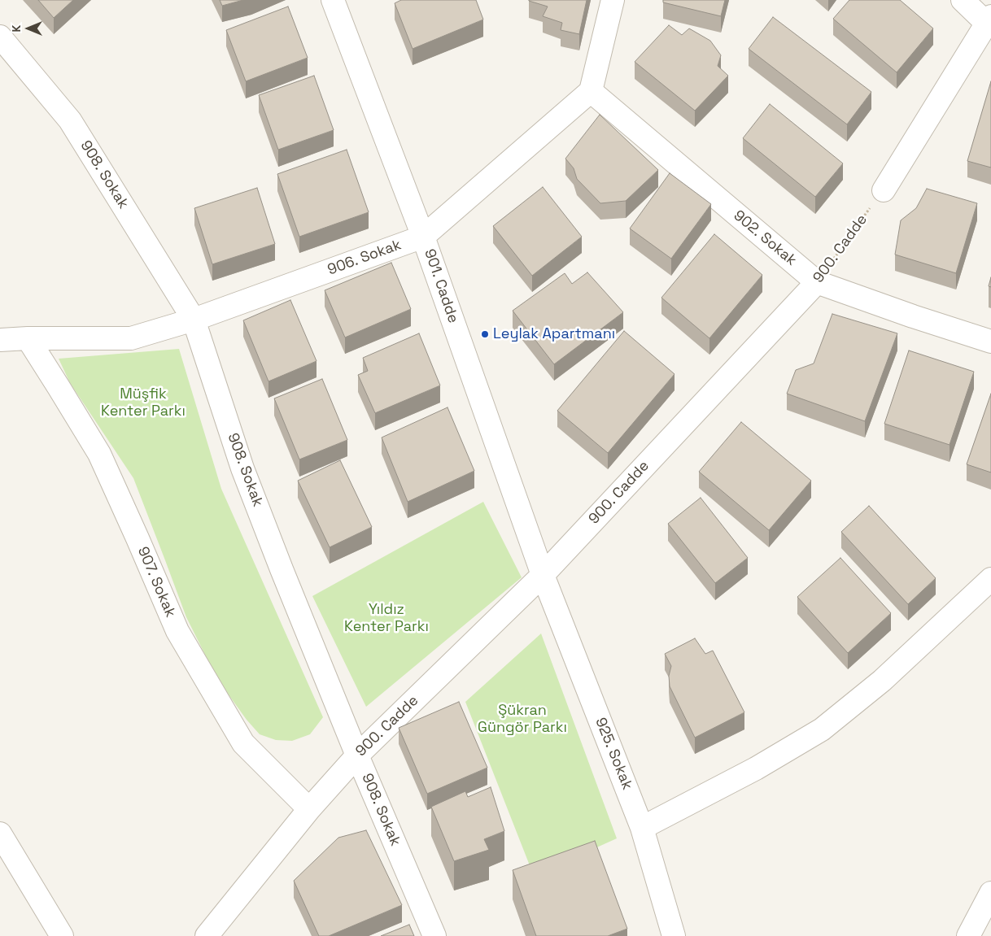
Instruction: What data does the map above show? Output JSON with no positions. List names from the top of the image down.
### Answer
{
  "streets": {
    "street": [
      "908. Sokak",
      "902. Sokak",
      "900. Cadde",
      "906. Sokak",
      "901. Cadde",
      "907. Sokak",
      "925. Sokak"
    ]
  },
  "crossings": [
    ["908. Sokak", "900. Cadde"],
    ["908. Sokak", "906. Sokak"],
    ["902. Sokak", "900. Cadde"],
    ["902. Sokak", "906. Sokak"],
    ["900. Cadde", "901. Cadde"],
    ["900. Cadde", "907. Sokak"],
    ["900. Cadde", "925. Sokak"],
    ["906. Sokak", "901. Cadde"],
    ["906. Sokak", "907. Sokak"],
    ["901. Cadde", "925. Sokak"]
  ],
  "parks": ["Müşfik Kenter Parkı", "Yıldız Kenter Parkı", "Şükran Güngör Parkı"],
  "places": ["Leylak Apartmanı"],
  "north": "left"
}
